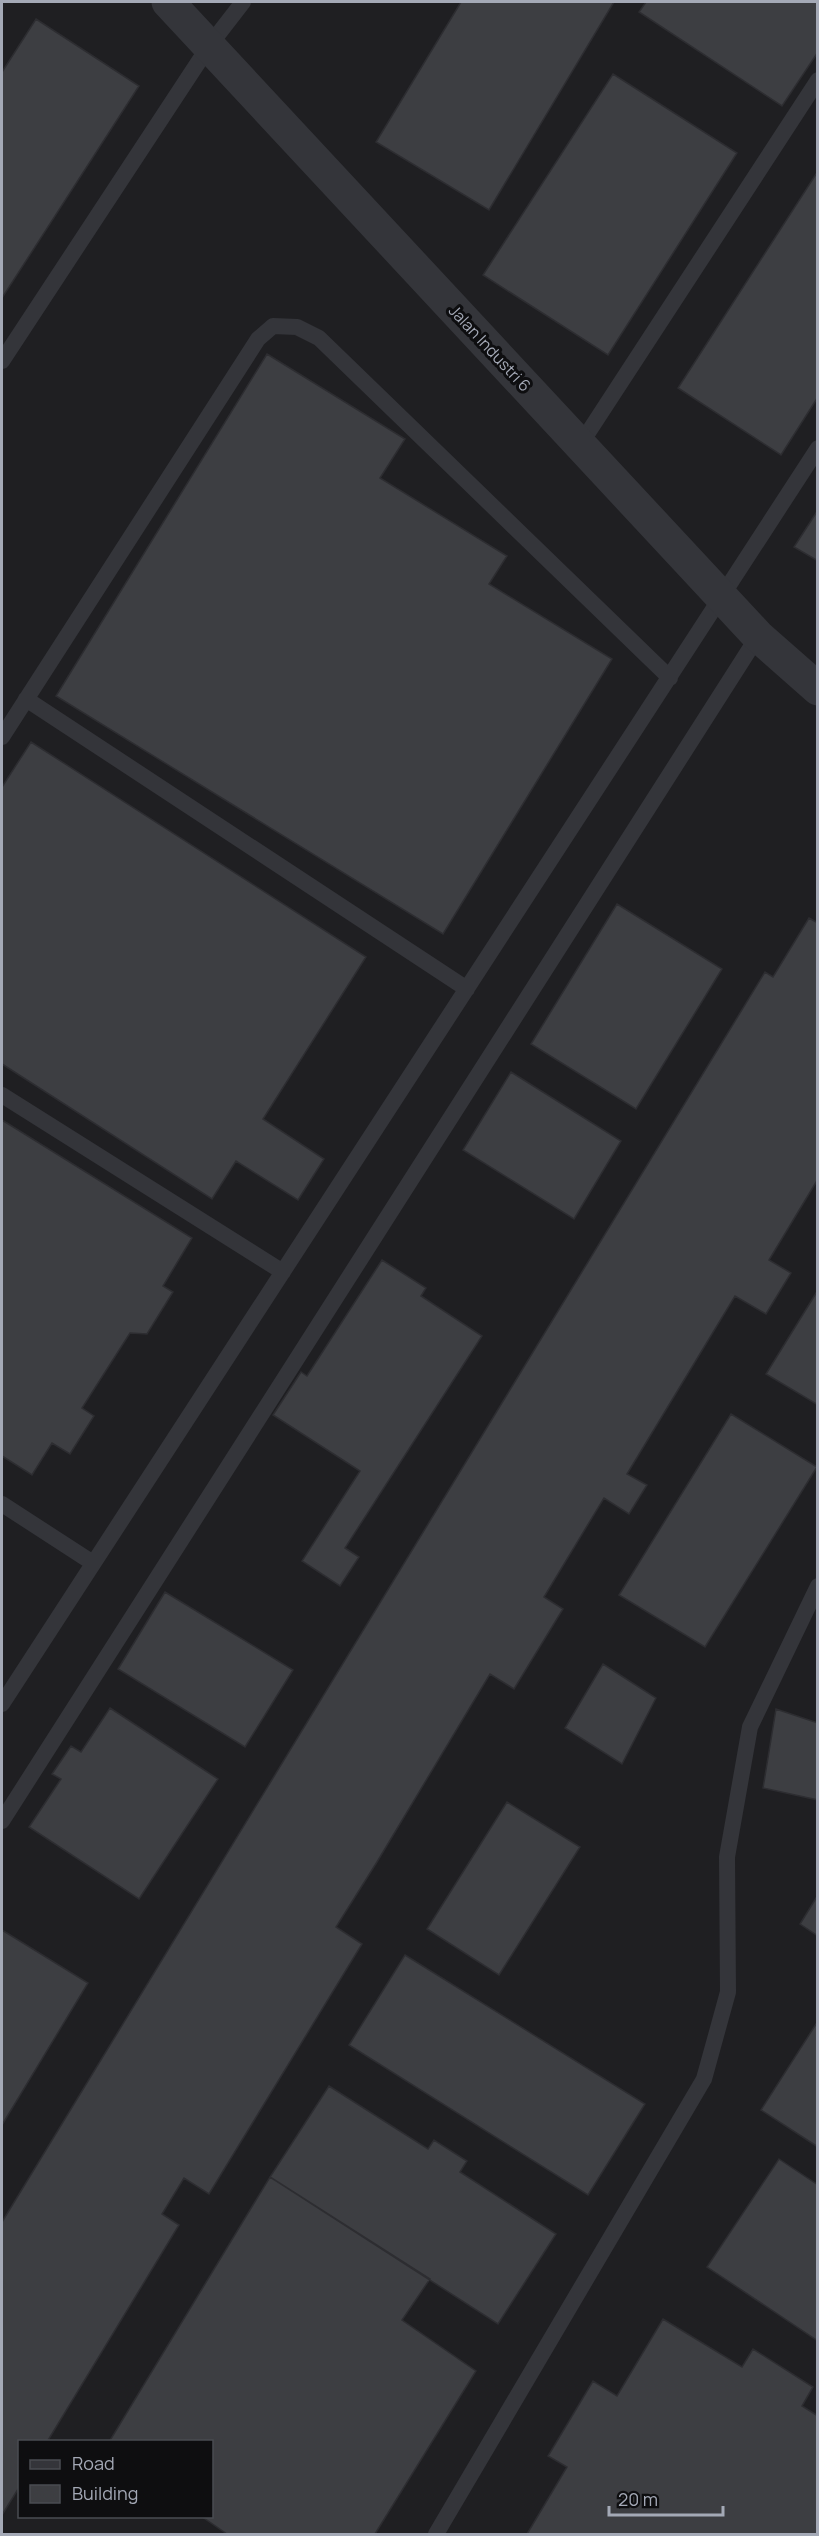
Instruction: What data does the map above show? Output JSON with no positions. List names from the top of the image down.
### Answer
{
  "streets": {
    "street": ["Jalan Industri 6"]
  },
  "legend": ["Road", "Building"],
  "scale_bar": "20 m"
}
